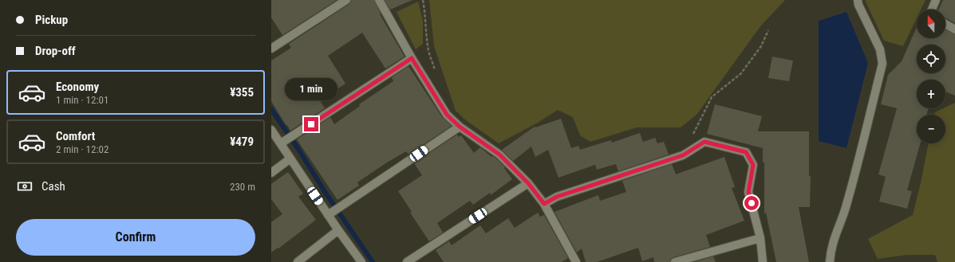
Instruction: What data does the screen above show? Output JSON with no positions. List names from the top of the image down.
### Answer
{
  "north": "top",
  "page": {
    "banner": ["Pickup", "Drop-off"],
    "map_buttons": ["+", "−"],
    "list": [
      {
        "name": "Economy",
        "note": "1 min · 12:01",
        "value": "¥355"
      },
      {
        "name": "Comfort",
        "note": "2 min · 12:02",
        "value": "¥479"
      }
    ],
    "bubble": "1 min",
    "pay": ["Cash", "230 m"],
    "buttons": "Confirm"
  }
}
